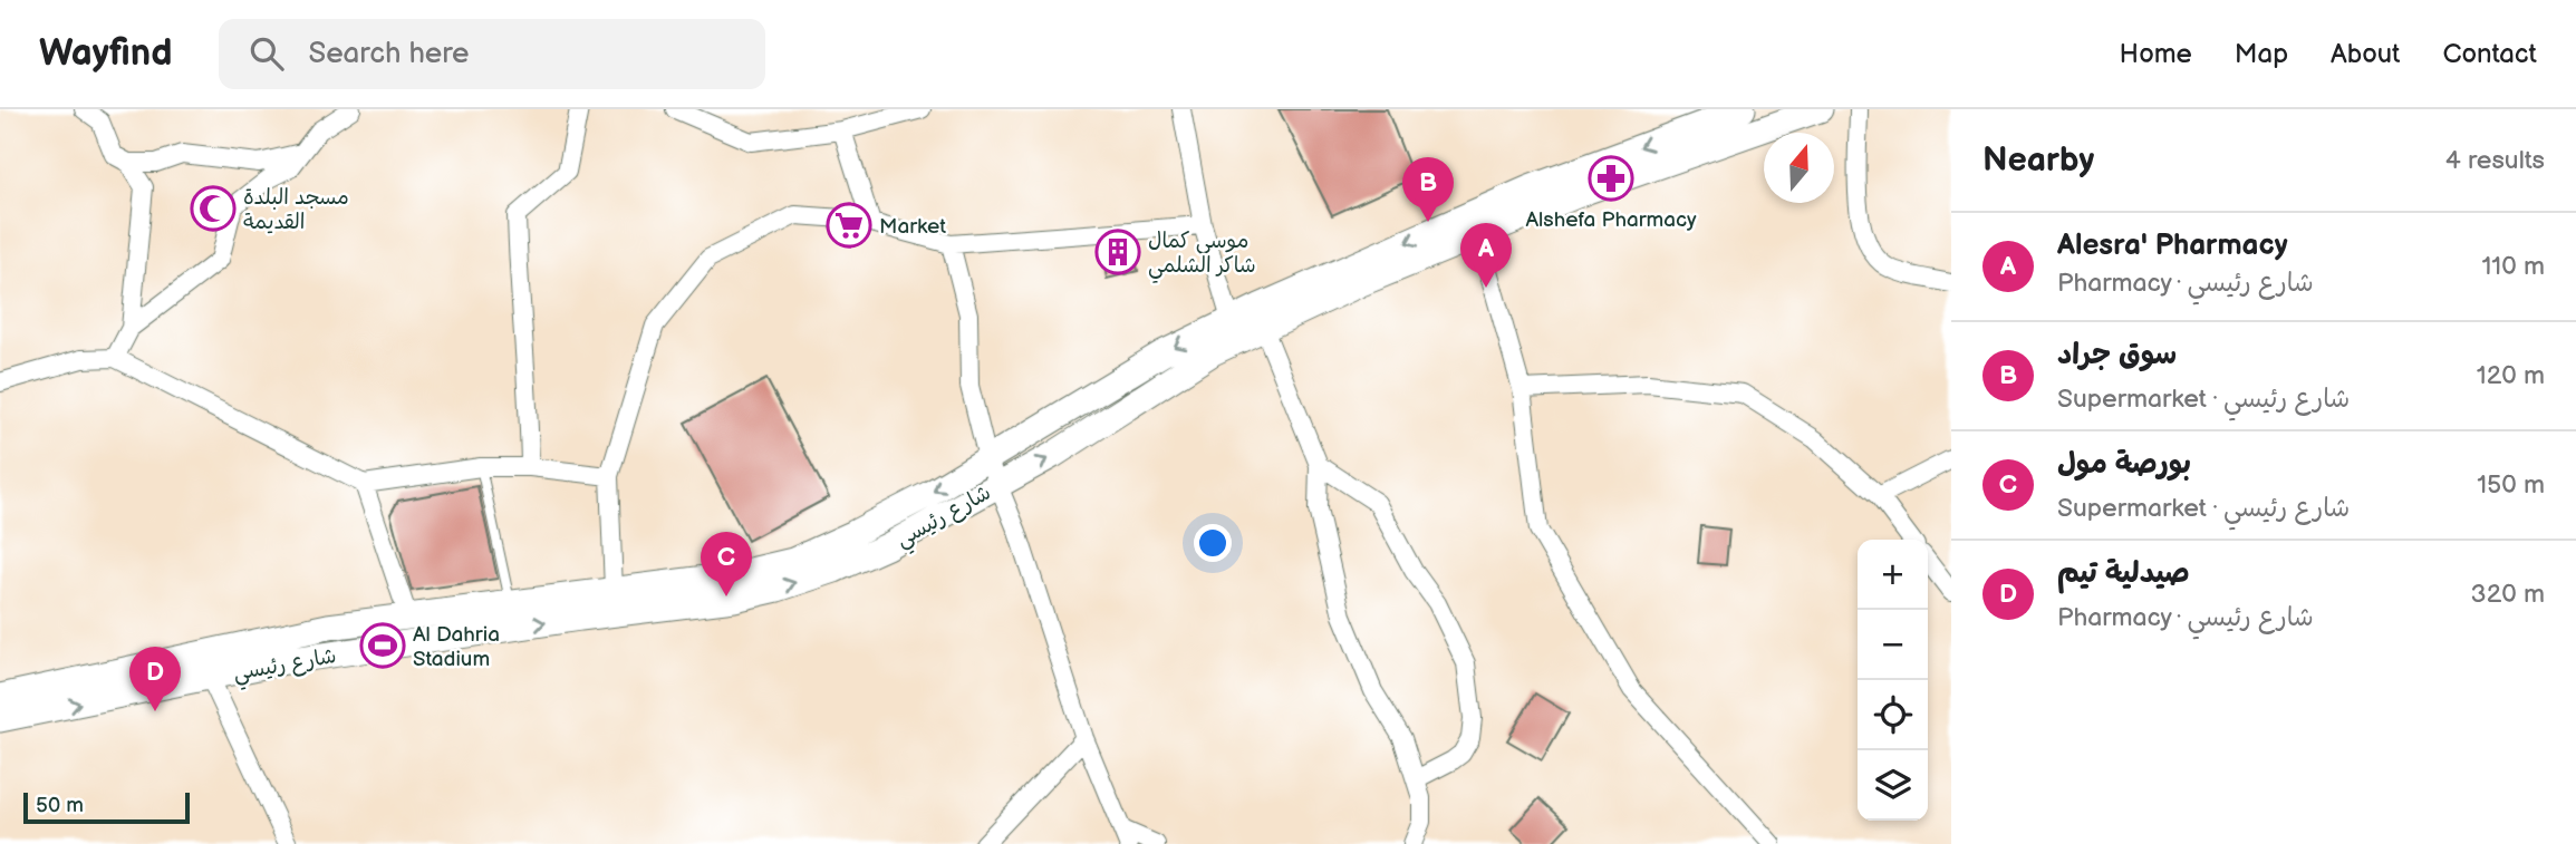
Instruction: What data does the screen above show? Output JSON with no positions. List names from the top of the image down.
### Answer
{
  "streets": {
    "main road": ["شارع رئيسي"]
  },
  "places": {
    "pharmacy": ["Alshefa Pharmacy"],
    "mosque": ["مسجد البلدة القديمة"],
    "supermarket": ["Market"],
    "building": ["موسى كمال شاكر الشلمي"],
    "sports": ["Al Dahria Stadium"]
  },
  "scale_bar": "50 m",
  "north": "top",
  "page": {
    "header": "Wayfind",
    "search": "Search here",
    "nav": [
      "Home",
      "Map",
      "About",
      "Contact"
    ],
    "heading": ["Nearby", "4 results"],
    "pins": [
      "B",
      "A",
      "C",
      "D"
    ],
    "list": [
      {
        "mark": "A",
        "name": "Alesra' Pharmacy",
        "note": "Pharmacy · شارع رئيسي",
        "value": "110 m"
      },
      {
        "mark": "B",
        "name": "سوق جراد",
        "note": "Supermarket · شارع رئيسي",
        "value": "120 m"
      },
      {
        "mark": "C",
        "name": "بورصة مول",
        "note": "Supermarket · شارع رئيسي",
        "value": "150 m"
      },
      {
        "mark": "D",
        "name": "صيدلية تيم",
        "note": "Pharmacy · شارع رئيسي",
        "value": "320 m"
      }
    ],
    "map_buttons": ["+", "−"],
    "scale": "50 m"
  }
}
